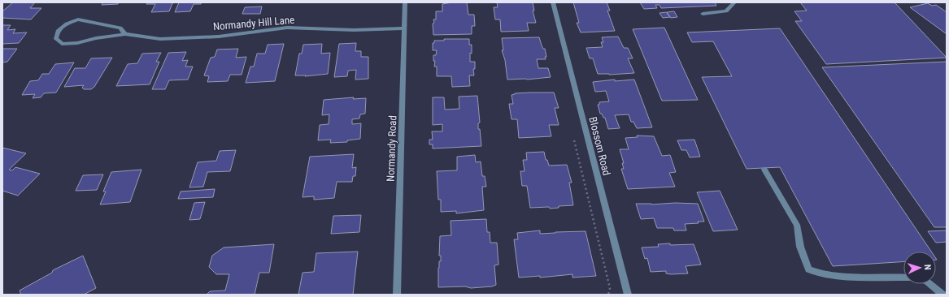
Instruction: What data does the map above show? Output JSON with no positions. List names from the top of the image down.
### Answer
{
  "streets": {
    "street": ["Normandy Hill Lane", "Blossom Road", "Normandy Road"]
  },
  "crossings": [
    ["Normandy Hill Lane", "Normandy Road"]
  ],
  "north": "right"
}
